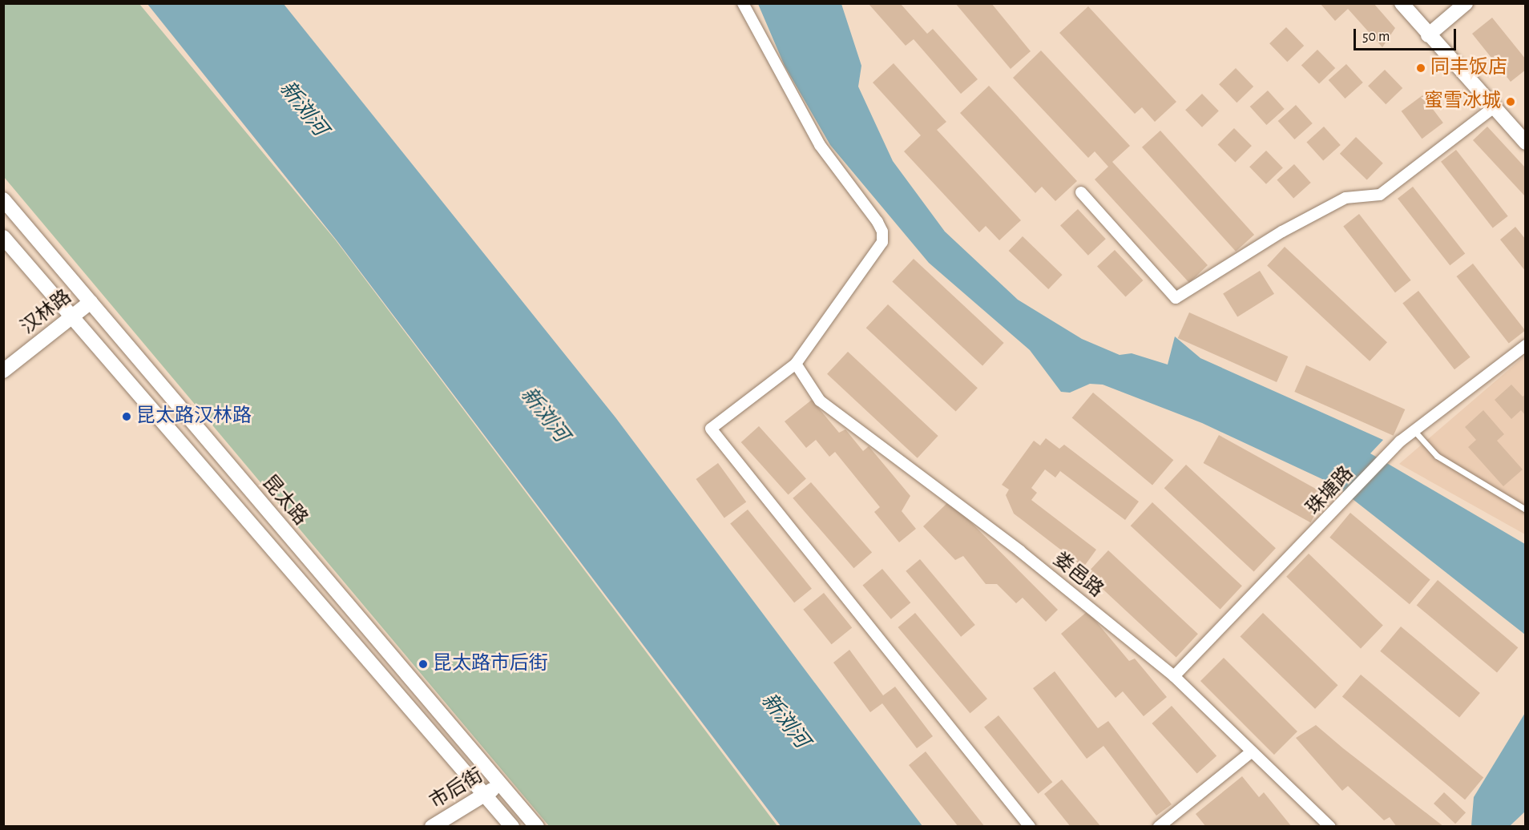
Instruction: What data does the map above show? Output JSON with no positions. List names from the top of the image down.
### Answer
{
  "streets": {
    "main road": ["汉林路", "昆太路", "市后街"],
    "street": ["珠塘路", "娄邑路"]
  },
  "crossings": [
    ["汉林路", "昆太路"],
    ["珠塘路", "娄邑路"],
    ["昆太路", "市后街"]
  ],
  "water": ["新浏河"],
  "places": [
    "同丰饭店",
    "蜜雪冰城",
    "昆太路汉林路",
    "昆太路市后街"
  ],
  "scale_bar": "50 m"
}
